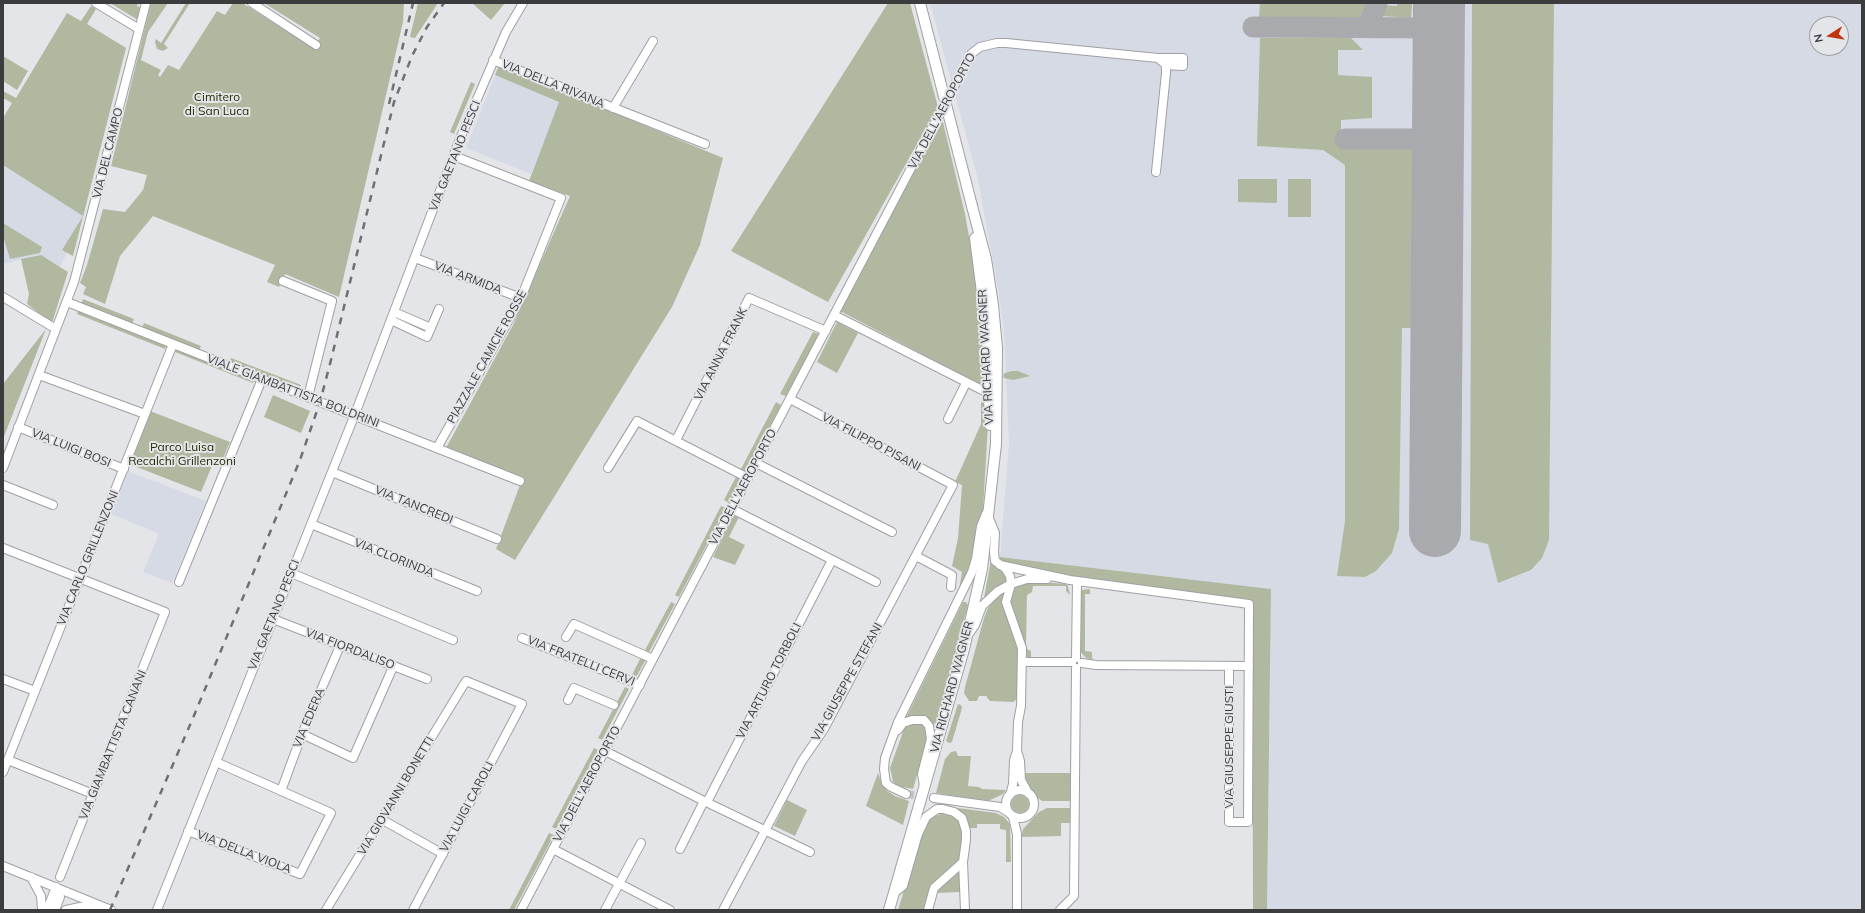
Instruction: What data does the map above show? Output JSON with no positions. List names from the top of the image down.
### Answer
{
  "streets": {
    "main road": ["VIA RICHARD WAGNER"],
    "street": [
      "VIA DELLA RIVANA",
      "VIA DELL'AEROPORTO",
      "VIA DEL CAMPO",
      "VIA GAETANO PESCI",
      "VIA ARMIDA",
      "VIA ANNA FRANK",
      "PIAZZALE CAMICIE ROSSE",
      "VIALE GIAMBATTISTA BOLDRINI",
      "VIA FILIPPO PISANI",
      "VIA LUIGI BOSI",
      "VIA TANCREDI",
      "VIA CARLO GRILLENZONI",
      "VIA CLORINDA",
      "VIA FIORDALISO",
      "VIA FRATELLI CERVI",
      "VIA ARTURO TORBOLI",
      "VIA GIUSEPPE STEFANI",
      "VIA EDERA",
      "VIA GIAMBATTISTA CANANI",
      "VIA GIUSEPPE GIUSTI",
      "VIA GIOVANNI BONETTI",
      "VIA LUIGI CAROLI",
      "VIA DELLA VIOLA"
    ]
  },
  "crossings": [
    ["VIA DELLA RIVANA", "VIA GAETANO PESCI"],
    ["VIA DELL'AEROPORTO", "VIA ANNA FRANK"],
    ["VIA DELL'AEROPORTO", "VIA FILIPPO PISANI"],
    ["VIA DELL'AEROPORTO", "VIA FRATELLI CERVI"],
    ["VIA DEL CAMPO", "VIALE GIAMBATTISTA BOLDRINI"],
    ["VIA DEL CAMPO", "VIA LUIGI BOSI"],
    ["VIA GAETANO PESCI", "VIA ARMIDA"],
    ["VIA GAETANO PESCI", "PIAZZALE CAMICIE ROSSE"],
    ["VIA GAETANO PESCI", "VIALE GIAMBATTISTA BOLDRINI"],
    ["VIA GAETANO PESCI", "VIA TANCREDI"],
    ["VIA GAETANO PESCI", "VIA CLORINDA"],
    ["VIA GAETANO PESCI", "VIA FIORDALISO"],
    ["VIA GAETANO PESCI", "VIA DELLA VIOLA"],
    ["VIA ARMIDA", "PIAZZALE CAMICIE ROSSE"],
    ["PIAZZALE CAMICIE ROSSE", "VIALE GIAMBATTISTA BOLDRINI"],
    ["VIA RICHARD WAGNER", "VIA GIUSEPPE GIUSTI"],
    ["VIALE GIAMBATTISTA BOLDRINI", "VIA CARLO GRILLENZONI"],
    ["VIA FILIPPO PISANI", "VIA GIUSEPPE STEFANI"],
    ["VIA LUIGI BOSI", "VIA CARLO GRILLENZONI"],
    ["VIA CARLO GRILLENZONI", "VIA GIAMBATTISTA CANANI"],
    ["VIA FIORDALISO", "VIA EDERA"],
    ["VIA EDERA", "VIA DELLA VIOLA"],
    ["VIA GIOVANNI BONETTI", "VIA LUIGI CAROLI"]
  ],
  "parks": ["Cimitero di San Luca", "Parco Luisa Recalchi Grillenzoni"],
  "north": "left"
}
